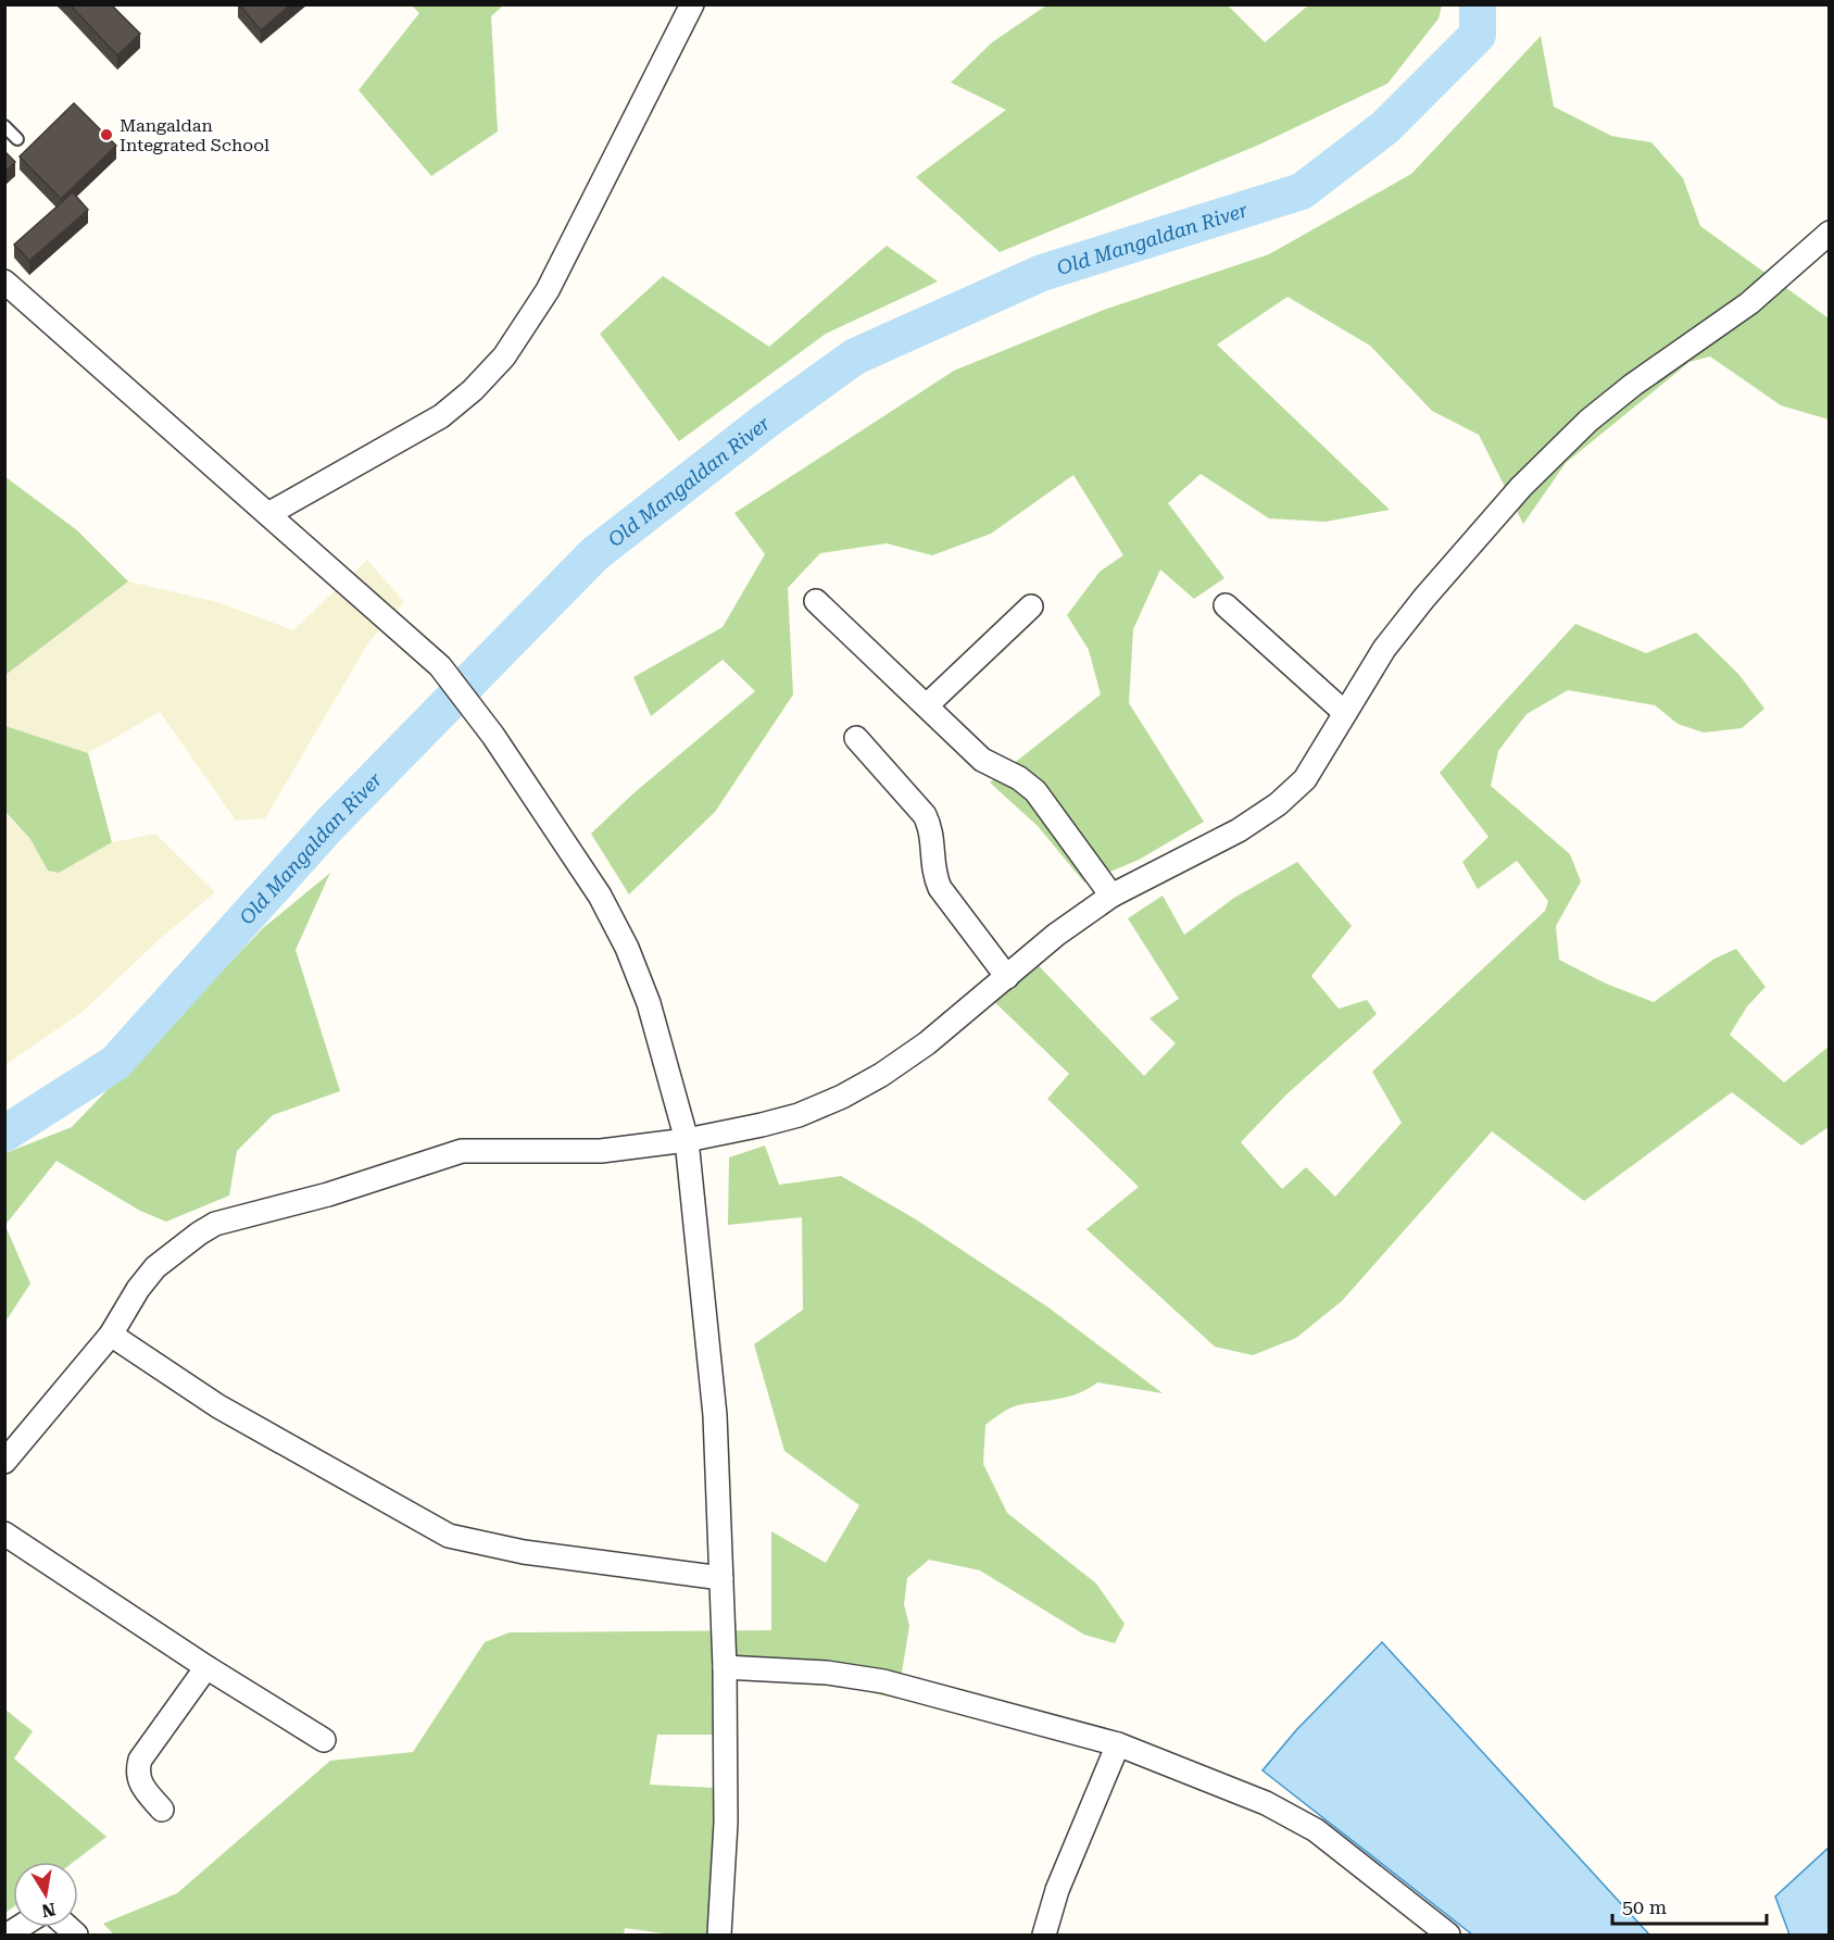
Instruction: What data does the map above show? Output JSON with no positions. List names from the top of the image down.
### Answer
{
  "water": ["Old Mangaldan River"],
  "places": ["Mangaldan Integrated School"],
  "scale_bar": "50 m",
  "north": "bottom"
}
